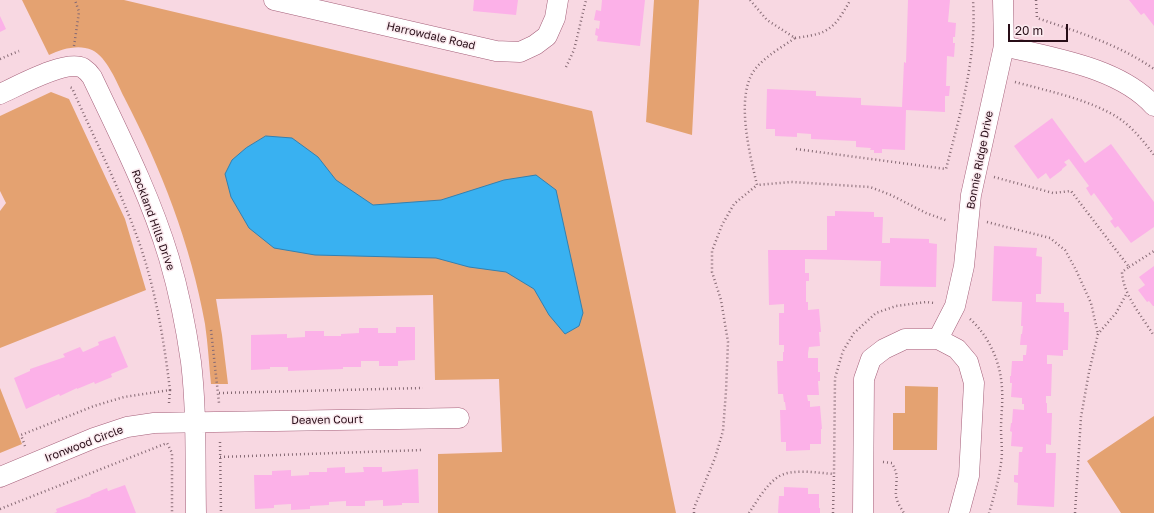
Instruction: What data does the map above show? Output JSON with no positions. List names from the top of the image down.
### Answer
{
  "streets": {
    "street": [
      "Harrowdale Road",
      "Bonnie Ridge Drive",
      "Rockland Hills Drive",
      "Deaven Court",
      "Ironwood Circle"
    ]
  },
  "crossings": [
    ["Rockland Hills Drive", "Deaven Court"],
    ["Rockland Hills Drive", "Ironwood Circle"],
    ["Deaven Court", "Ironwood Circle"]
  ],
  "scale_bar": "20 m"
}
